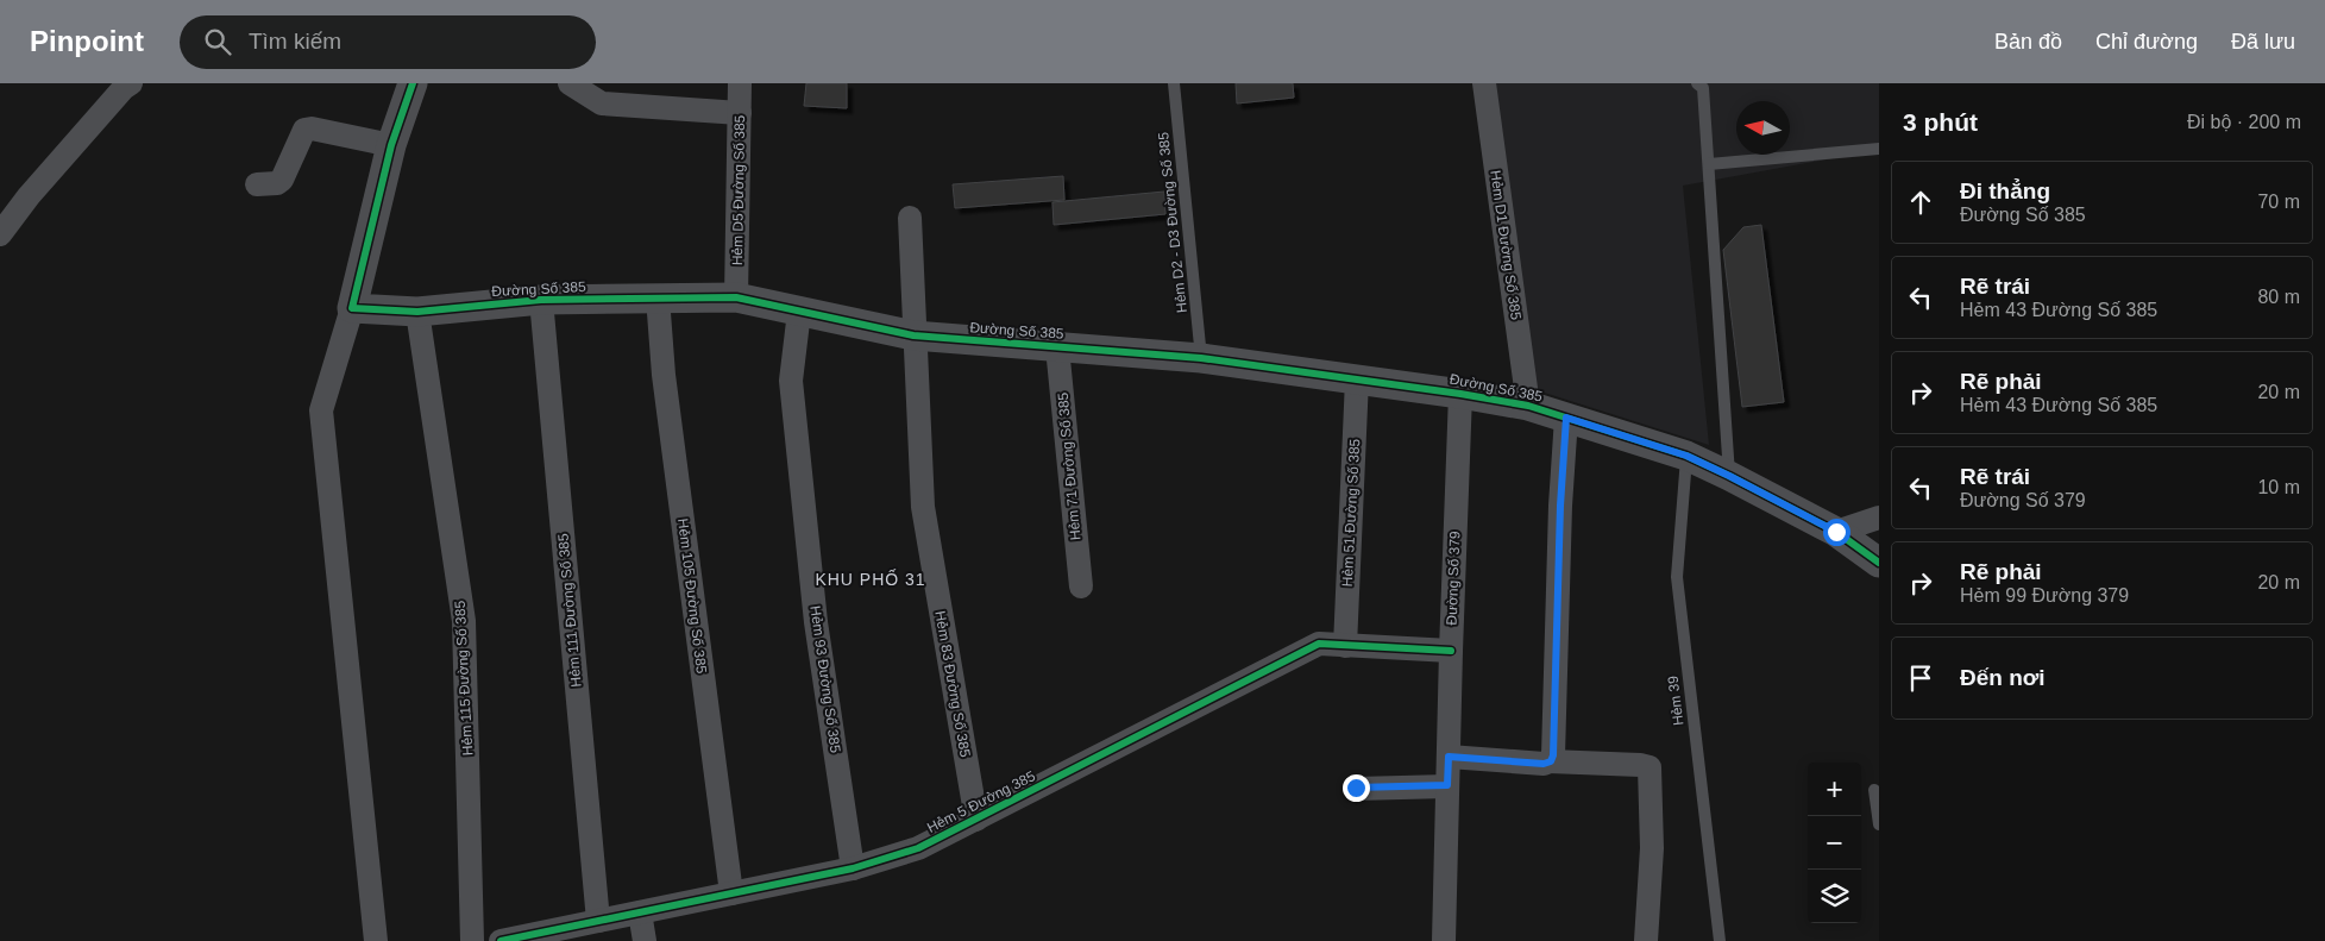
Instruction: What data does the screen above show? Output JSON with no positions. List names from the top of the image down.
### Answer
{
  "streets": {
    "street": [
      "Hẻm D5 Đường Số 385",
      "Hẻm D1 Đường Số 385",
      "Đường Số 385",
      "Hẻm 71 Đường Số 385",
      "Hẻm 51 Đường Số 385",
      "Đường Số 379",
      "Hẻm 105 Đường Số 385",
      "Hẻm 111 Đường Số 385",
      "Hẻm 115 Đường Số 385",
      "Hẻm 93 Đường Số 385",
      "Hẻm 83 Đường Số 385",
      "Hẻm 5 Đường 385"
    ],
    "lane": ["Hẻm D2 - D3 Đường Số 385", "Hẻm 39"]
  },
  "crossings": [
    ["Hẻm D5 Đường Số 385", "Đường Số 385"],
    ["Hẻm D2 - D3 Đường Số 385", "Đường Số 385"],
    ["Hẻm D1 Đường Số 385", "Đường Số 385"],
    ["Đường Số 385", "Hẻm 71 Đường Số 385"],
    ["Đường Số 385", "Hẻm 51 Đường Số 385"],
    ["Đường Số 385", "Đường Số 379"],
    ["Đường Số 385", "Hẻm 105 Đường Số 385"],
    ["Đường Số 385", "Hẻm 111 Đường Số 385"],
    ["Đường Số 385", "Hẻm 115 Đường Số 385"],
    ["Đường Số 385", "Hẻm 93 Đường Số 385"],
    ["Đường Số 385", "Hẻm 83 Đường Số 385"],
    ["Đường Số 385", "Hẻm 39"],
    ["Hẻm 51 Đường Số 385", "Hẻm 5 Đường 385"],
    ["Đường Số 379", "Hẻm 5 Đường 385"],
    ["Hẻm 105 Đường Số 385", "Hẻm 5 Đường 385"],
    ["Hẻm 111 Đường Số 385", "Hẻm 5 Đường 385"],
    ["Hẻm 93 Đường Số 385", "Hẻm 5 Đường 385"],
    ["Hẻm 83 Đường Số 385", "Hẻm 5 Đường 385"]
  ],
  "districts": ["KHU PHỐ 31"],
  "north": "left",
  "page": {
    "header": "Pinpoint",
    "search": "Tìm kiếm",
    "nav": ["Bản đồ", "Chỉ đường", "Đã lưu"],
    "heading": ["3 phút", "Đi bộ · 200 m"],
    "list": [
      ["Đi thẳng", "Đường Số 385", "70 m"],
      ["Rẽ trái", "Hẻm 43 Đường Số 385", "80 m"],
      ["Rẽ phải", "Hẻm 43 Đường Số 385", "20 m"],
      ["Rẽ trái", "Đường Số 379", "10 m"],
      ["Rẽ phải", "Hẻm 99 Đường 379", "20 m"],
      "Đến nơi"
    ],
    "map_buttons": ["+", "−"]
  }
}
